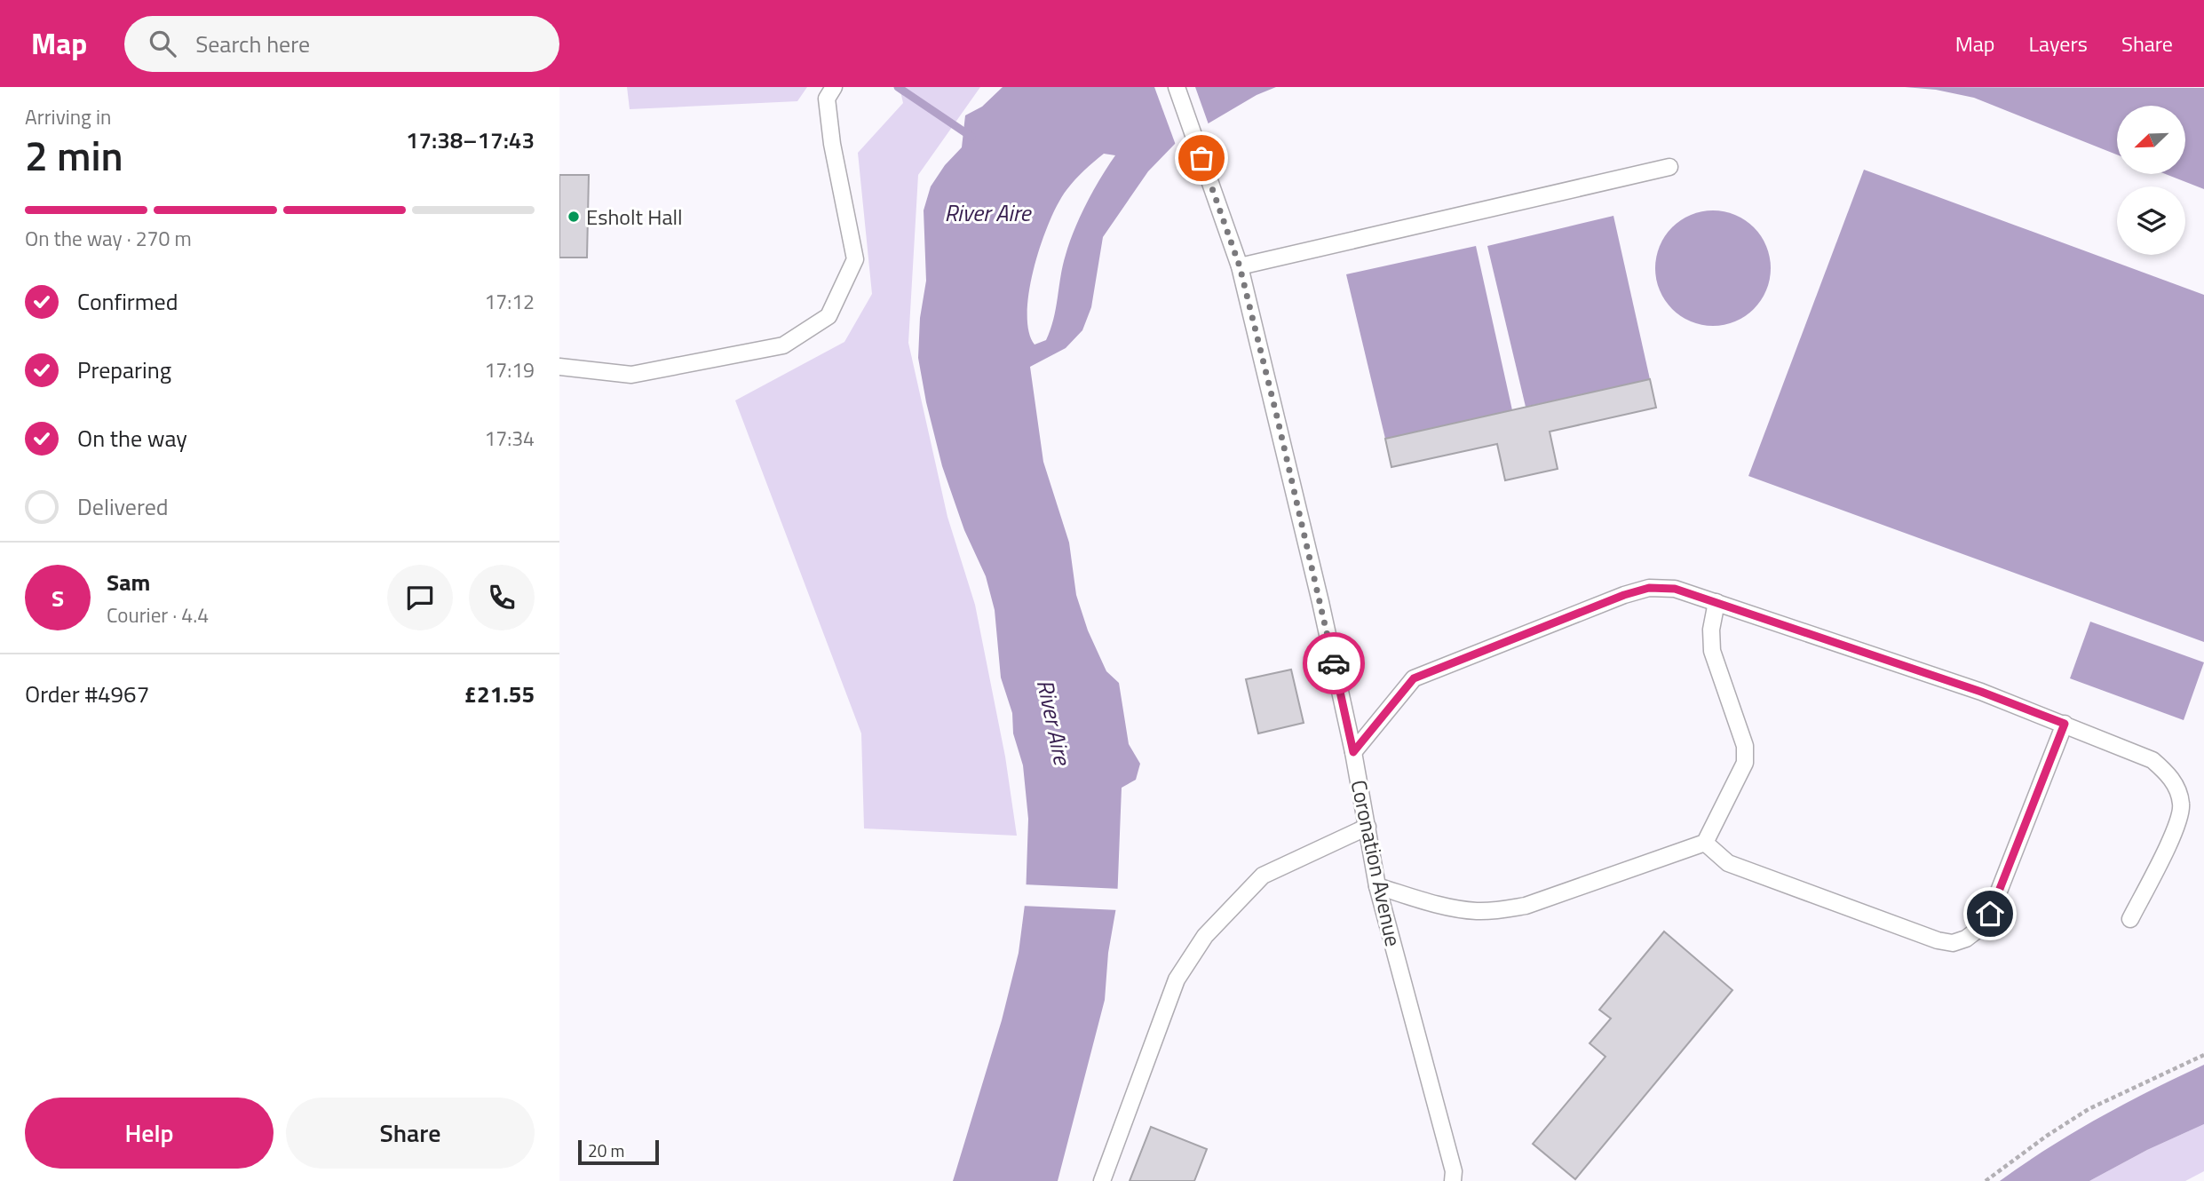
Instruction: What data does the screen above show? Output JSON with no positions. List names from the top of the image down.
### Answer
{
  "streets": {
    "lane": ["Coronation Avenue"]
  },
  "water": ["River Aire"],
  "places": ["Esholt Hall"],
  "scale_bar": "20 m",
  "north": "bottom left",
  "page": {
    "header": "Map",
    "search": "Search here",
    "nav": ["Map", "Layers", "Share"],
    "heading": ["2 min", "Arriving in", "17:38–17:43"],
    "panel": [
      "Sam",
      "Courier · 4.4",
      "Order #4967",
      "£21.55"
    ],
    "bar": "On the way · 270 m",
    "list": [
      ["Confirmed", "17:12"],
      ["Preparing", "17:19"],
      ["On the way", "17:34"],
      "Delivered"
    ],
    "round": "S",
    "buttons": ["Help", "Share"],
    "scale": "20 m"
  }
}
